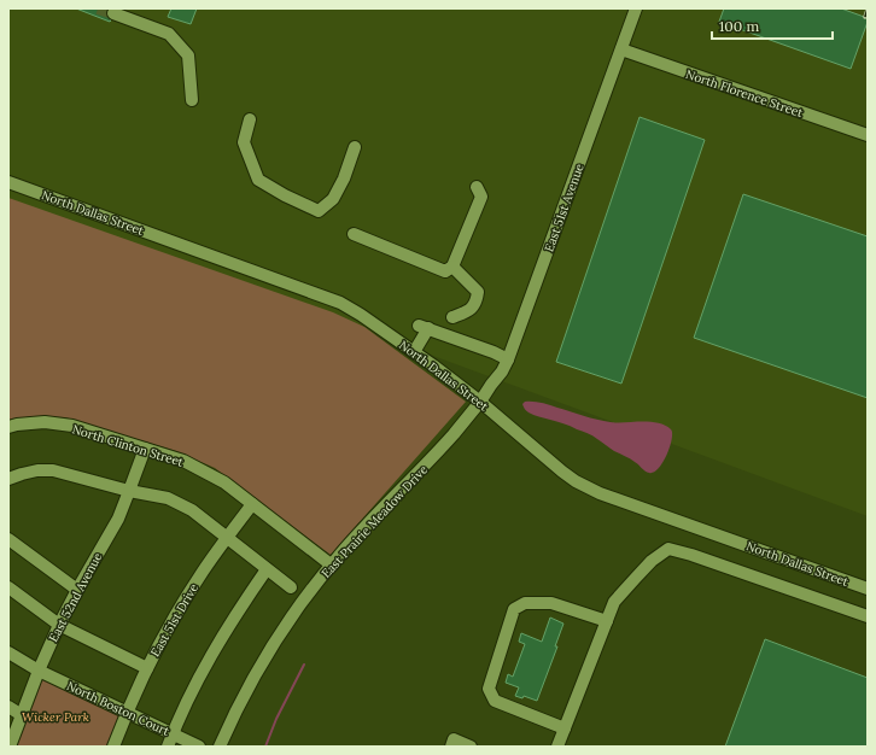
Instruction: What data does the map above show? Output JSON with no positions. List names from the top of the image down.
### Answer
{
  "streets": {
    "street": [
      "North Florence Street",
      "East 51st Avenue",
      "North Dallas Street",
      "North Clinton Street",
      "East Prairie Meadow Drive",
      "East 52nd Avenue",
      "East 51st Drive",
      "North Boston Court"
    ]
  },
  "crossings": [
    ["North Florence Street", "East 51st Avenue"],
    ["East 51st Avenue", "North Dallas Street"],
    ["East 51st Avenue", "East Prairie Meadow Drive"],
    ["North Dallas Street", "East Prairie Meadow Drive"],
    ["North Clinton Street", "East Prairie Meadow Drive"],
    ["North Clinton Street", "East 52nd Avenue"],
    ["North Clinton Street", "East 51st Drive"],
    ["East 52nd Avenue", "North Boston Court"],
    ["East 51st Drive", "North Boston Court"]
  ],
  "parks": ["Wicker Park"],
  "scale_bar": "100 m"
}
